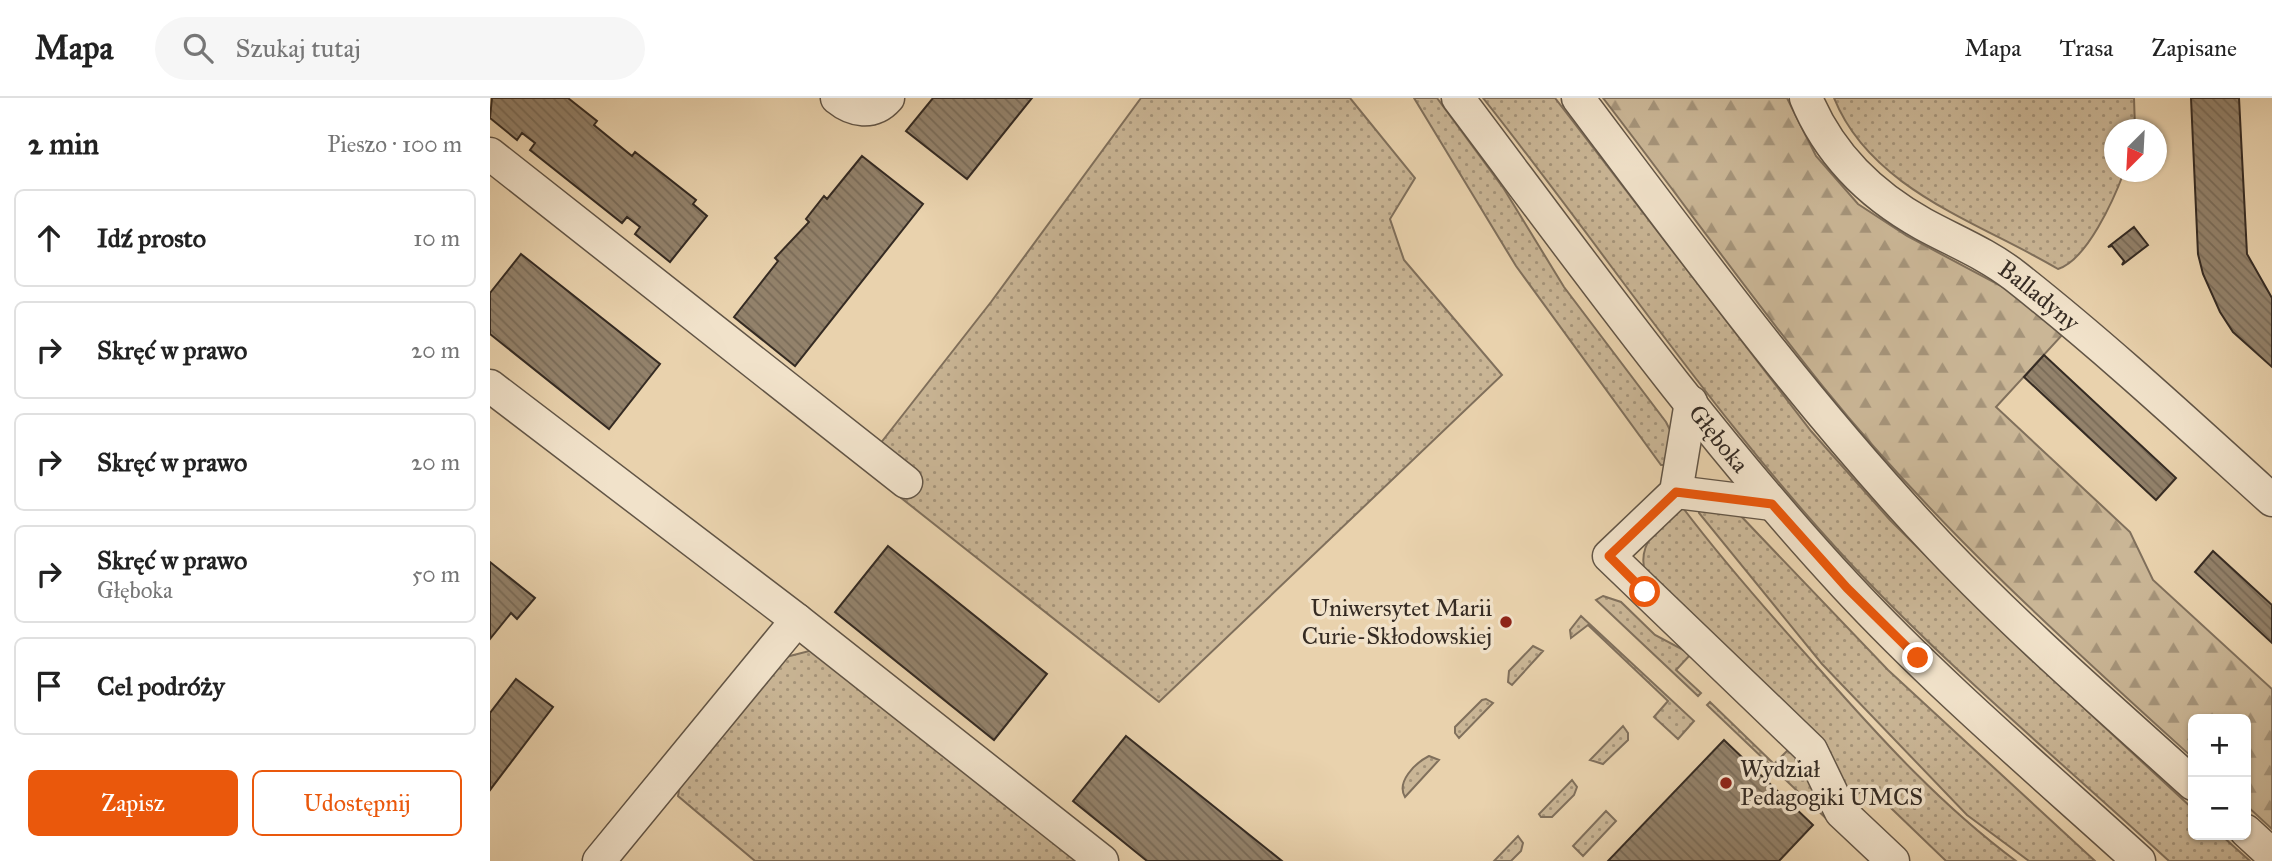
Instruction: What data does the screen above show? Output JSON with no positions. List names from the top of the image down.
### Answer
{
  "streets": {
    "street": ["Balladyny", "Głęboka"]
  },
  "places": ["Uniwersytet Marii Curie-Skłodowskiej", "Wydział Pedagogiki UMCS"],
  "north": "bottom left",
  "page": {
    "header": "Mapa",
    "search": "Szukaj tutaj",
    "nav": ["Mapa", "Trasa", "Zapisane"],
    "heading": ["2 min", "Pieszo · 100 m"],
    "list": [
      ["Idź prosto", "10 m"],
      ["Skręć w prawo", "20 m"],
      ["Skręć w prawo", "20 m"],
      ["Skręć w prawo", "Głęboka", "50 m"],
      "Cel podróży"
    ],
    "map_buttons": ["+", "−"],
    "buttons": ["Zapisz", "Udostępnij"]
  }
}
